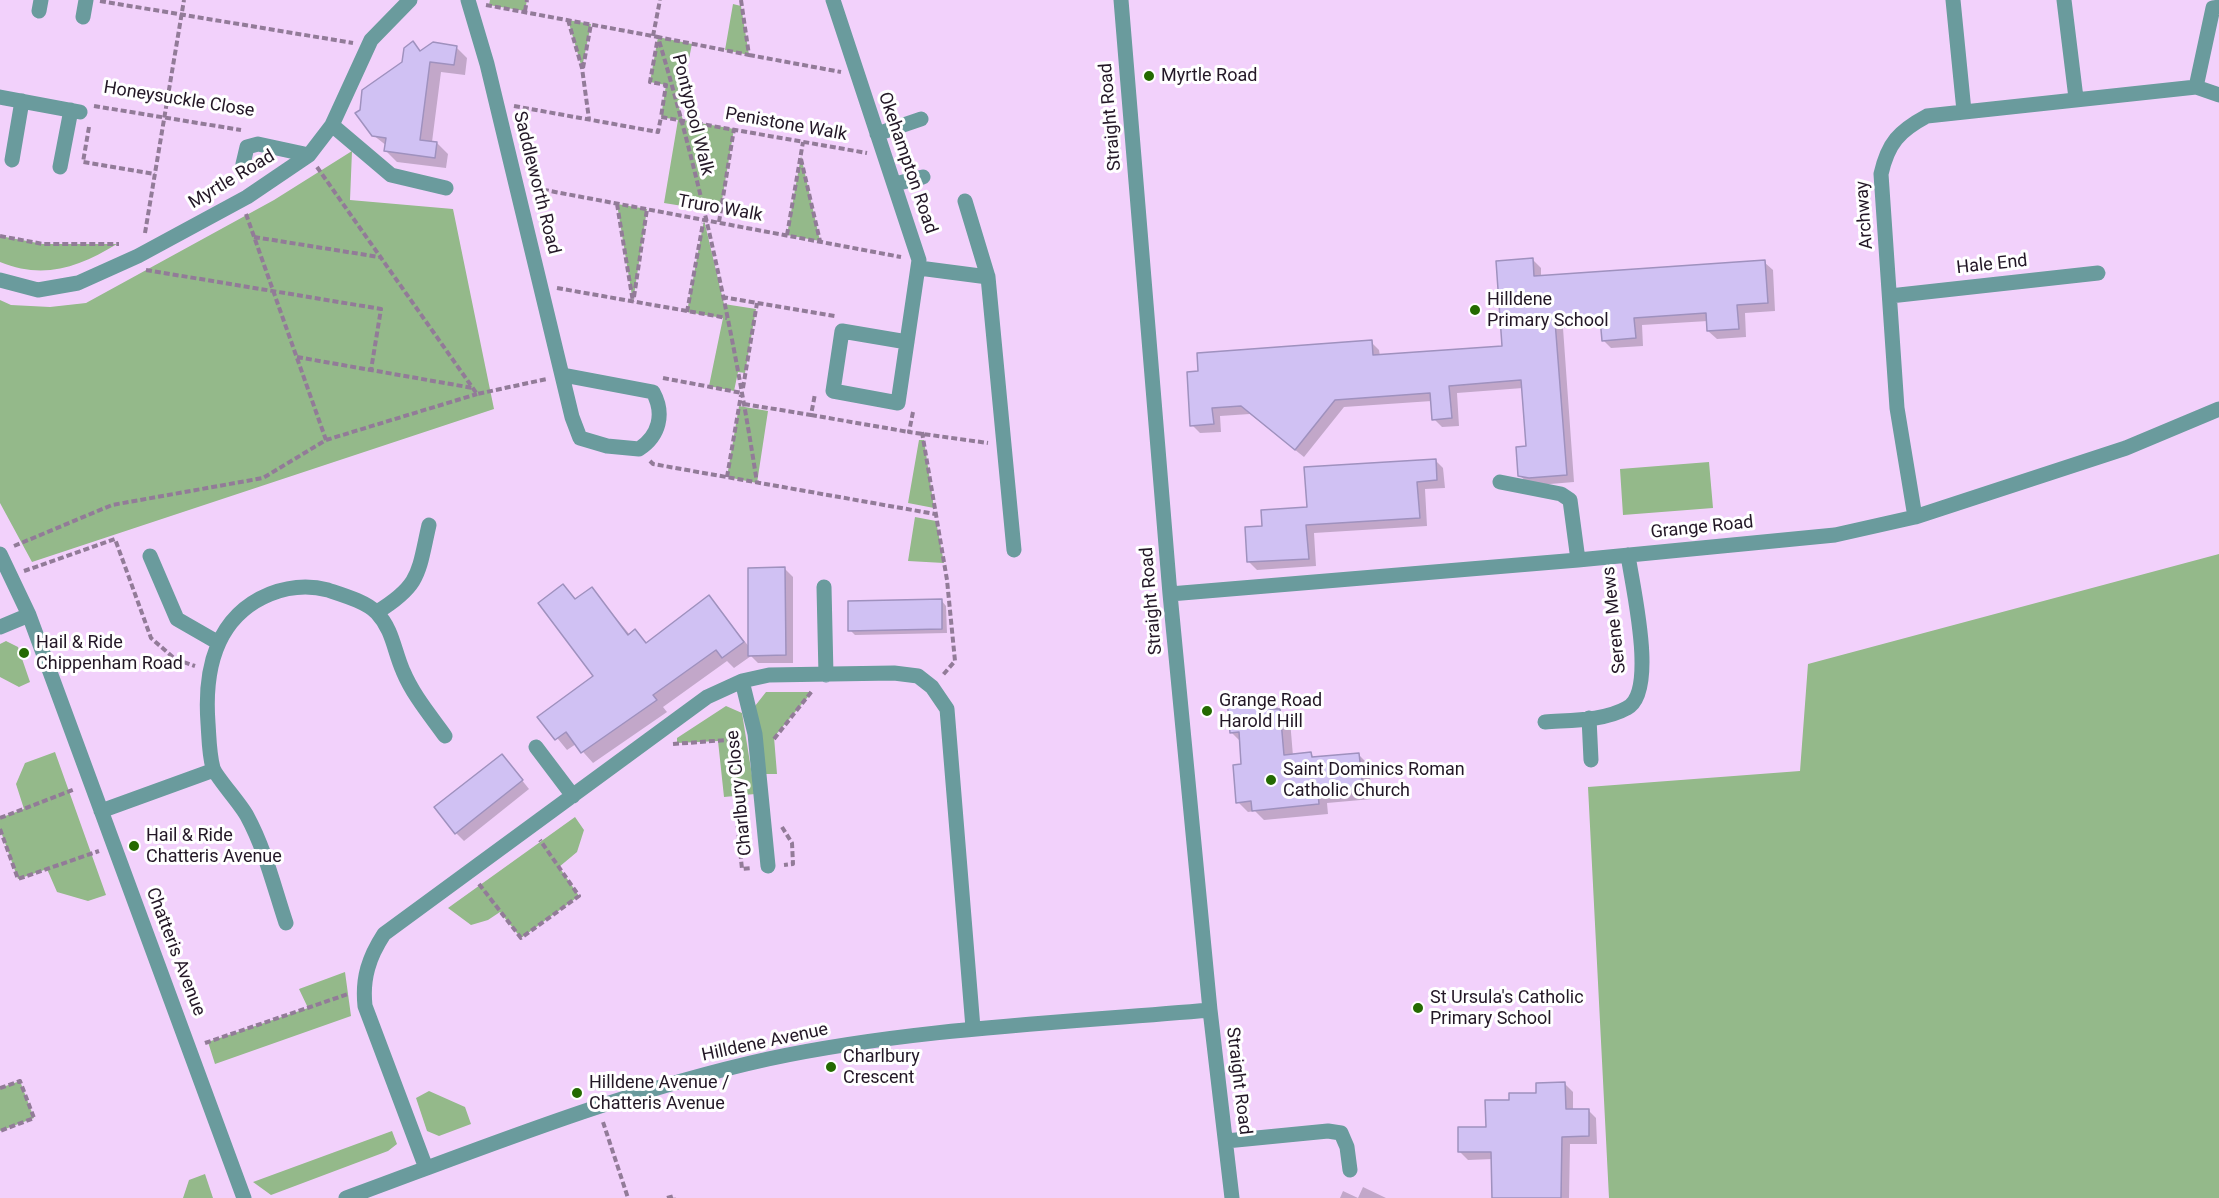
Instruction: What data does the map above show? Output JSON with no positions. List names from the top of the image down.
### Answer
{
  "streets": {
    "street": [
      "Straight Road",
      "Okehampton Road",
      "Myrtle Road",
      "Saddleworth Road",
      "Archway",
      "Hale End",
      "Grange Road",
      "Serene Mews",
      "Charlbury Close",
      "Chatteris Avenue",
      "Hilldene Avenue"
    ],
    "path": [
      "Honeysuckle Close",
      "Pontypool Walk",
      "Penistone Walk",
      "Truro Walk"
    ]
  },
  "crossings": [
    ["Pontypool Walk", "Penistone Walk"],
    ["Pontypool Walk", "Okehampton Road"],
    ["Pontypool Walk", "Truro Walk"],
    ["Straight Road", "Grange Road"],
    ["Straight Road", "Hilldene Avenue"],
    ["Penistone Walk", "Okehampton Road"],
    ["Okehampton Road", "Truro Walk"],
    ["Saddleworth Road", "Truro Walk"],
    ["Archway", "Hale End"],
    ["Archway", "Grange Road"],
    ["Grange Road", "Serene Mews"]
  ],
  "places": [
    "Myrtle Road",
    "Hilldene Primary School",
    "Hail & Ride Chippenham Road",
    "Grange Road Harold Hill",
    "Saint Dominics Roman Catholic Church",
    "Hail & Ride Chatteris Avenue",
    "St Ursula's Catholic Primary School",
    "Charlbury Crescent",
    "Hilldene Avenue / Chatteris Avenue"
  ]
}
